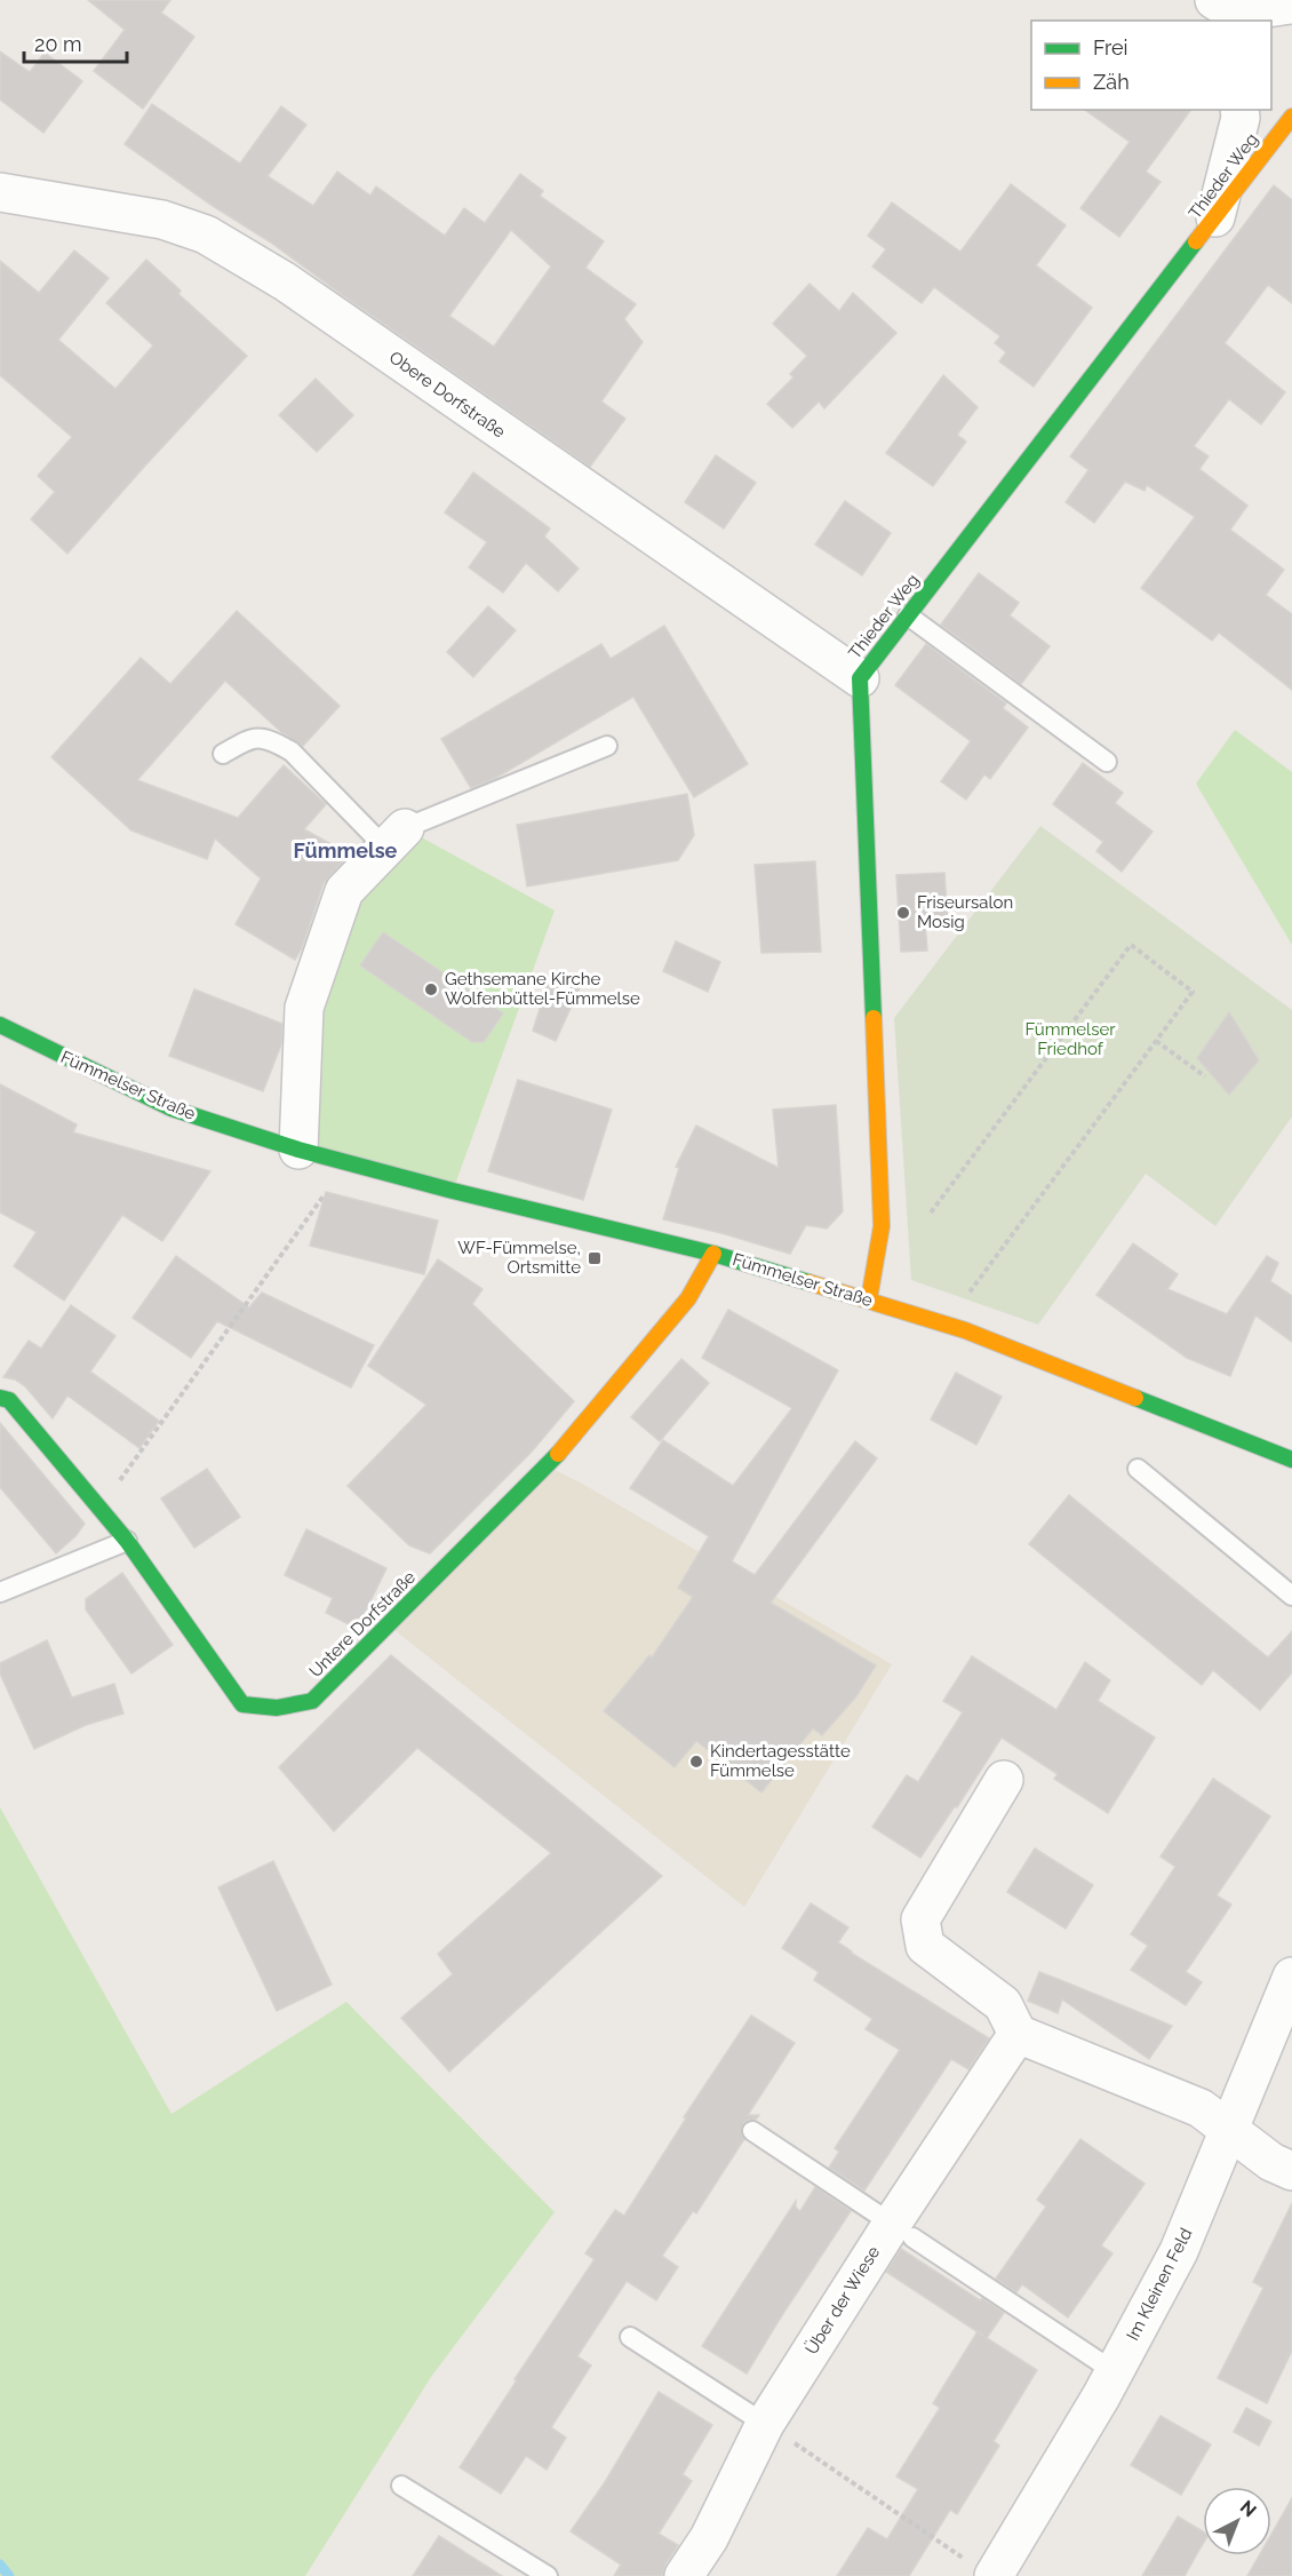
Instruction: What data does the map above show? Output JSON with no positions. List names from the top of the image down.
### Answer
{
  "streets": {
    "street": [
      "Thieder Weg",
      "Obere Dorfstraße",
      "Fümmelser Straße",
      "Untere Dorfstraße",
      "Im Kleinen Feld",
      "Über der Wiese"
    ]
  },
  "crossings": [
    ["Thieder Weg", "Obere Dorfstraße"],
    ["Thieder Weg", "Fümmelser Straße"],
    ["Fümmelser Straße", "Untere Dorfstraße"]
  ],
  "districts": ["Fümmelse"],
  "parks": ["Fümmelser Friedhof"],
  "places": {
    "other": ["Friseursalon Mosig", "Gethsemane Kirche Wolfenbüttel-Fümmelse", "Kindertagesstätte Fümmelse"],
    "transit": ["WF-Fümmelse, Ortsmitte"]
  },
  "legend": ["Frei", "Zäh"],
  "scale_bar": "20 m",
  "north": "top right"
}
